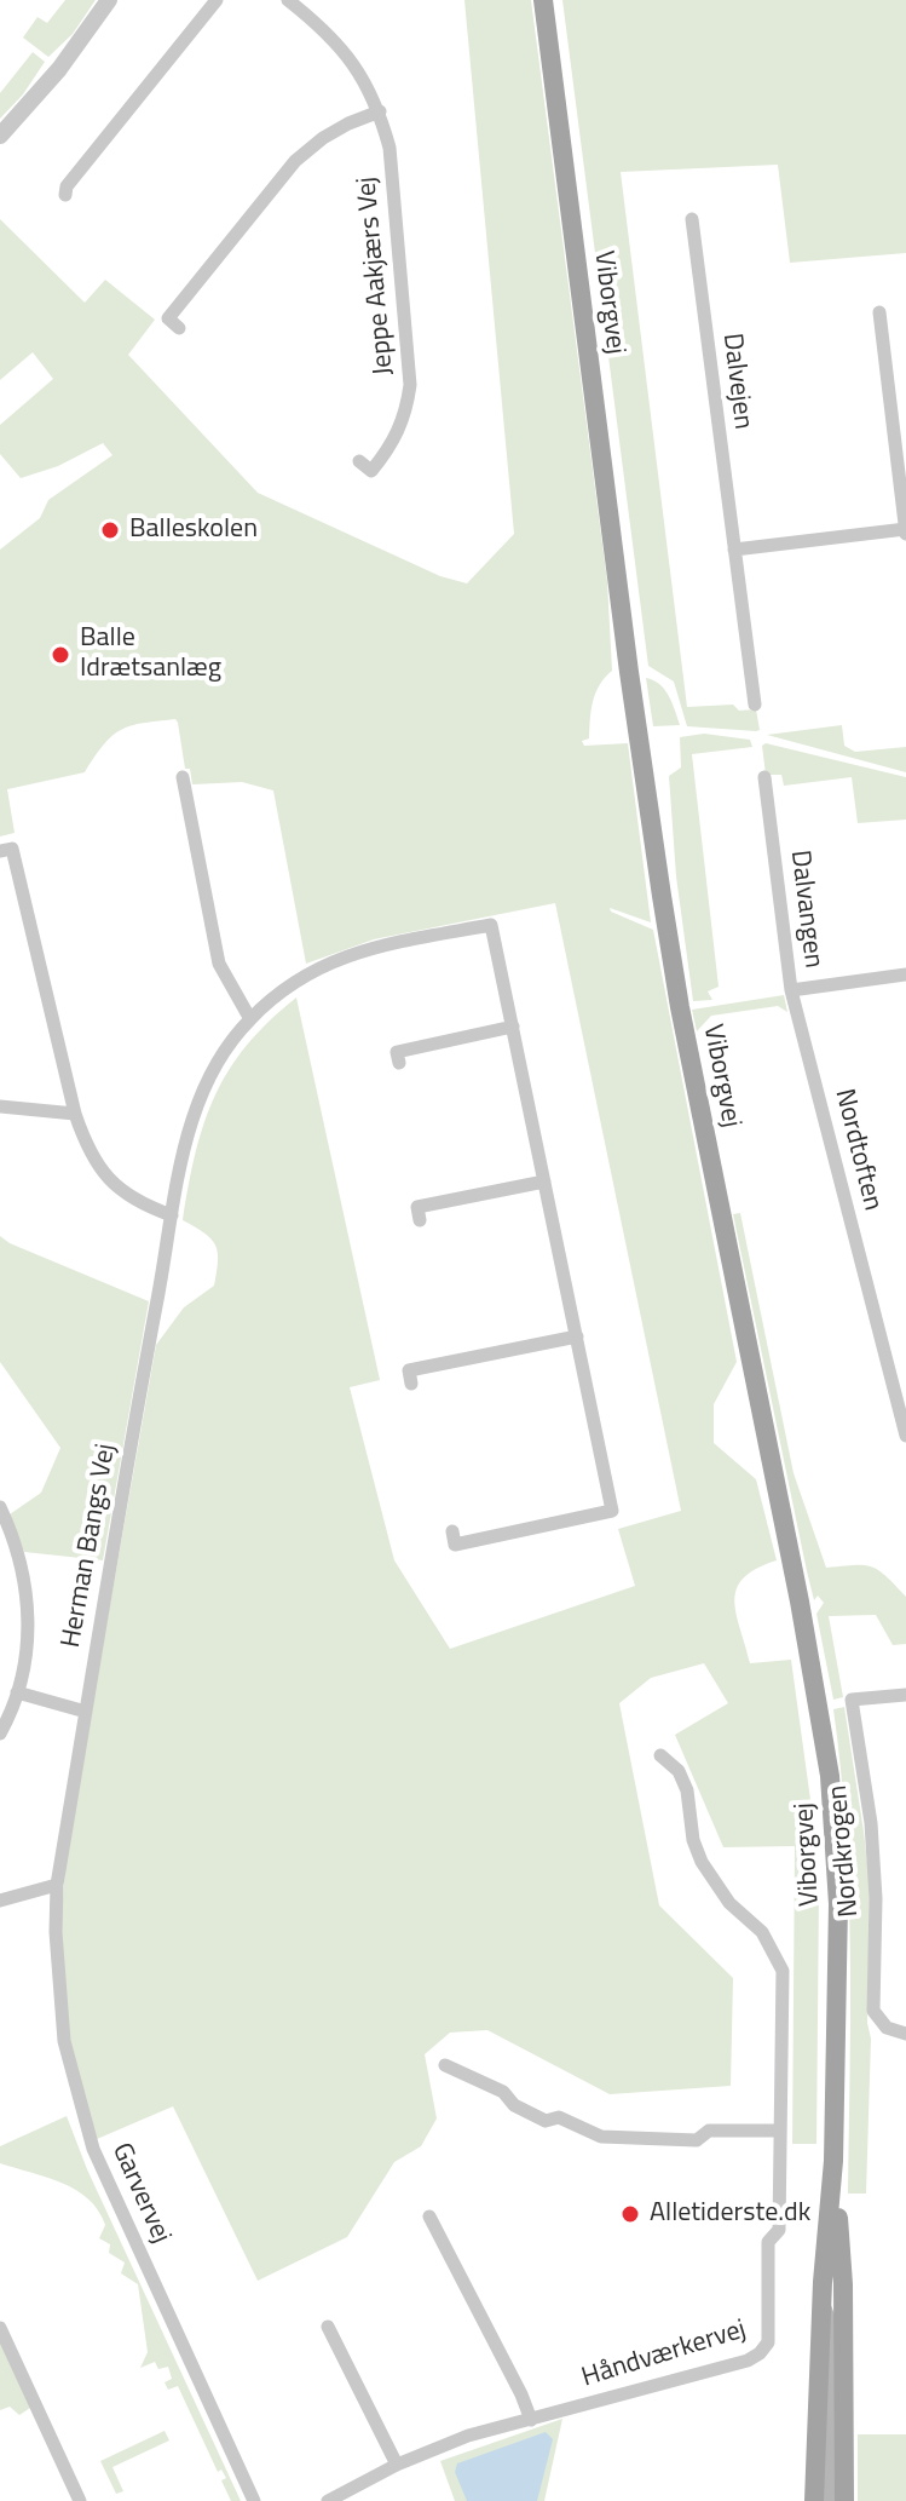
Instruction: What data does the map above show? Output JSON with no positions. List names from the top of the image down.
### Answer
{
  "streets": {
    "main road": ["Viborgvej"],
    "street": [
      "Jeppe Aakjærs Vej",
      "Dalvejen",
      "Dalvangen",
      "Nordtoften",
      "Herman Bangs Vej",
      "Nordkrogen",
      "Garvervej",
      "Håndværkervej"
    ]
  },
  "crossings": [
    ["Dalvangen", "Nordtoften"],
    ["Herman Bangs Vej", "Garvervej"]
  ],
  "places": ["Balleskolen", "Balle Idrætsanlæg", "Alletiderste.dk"]
}
